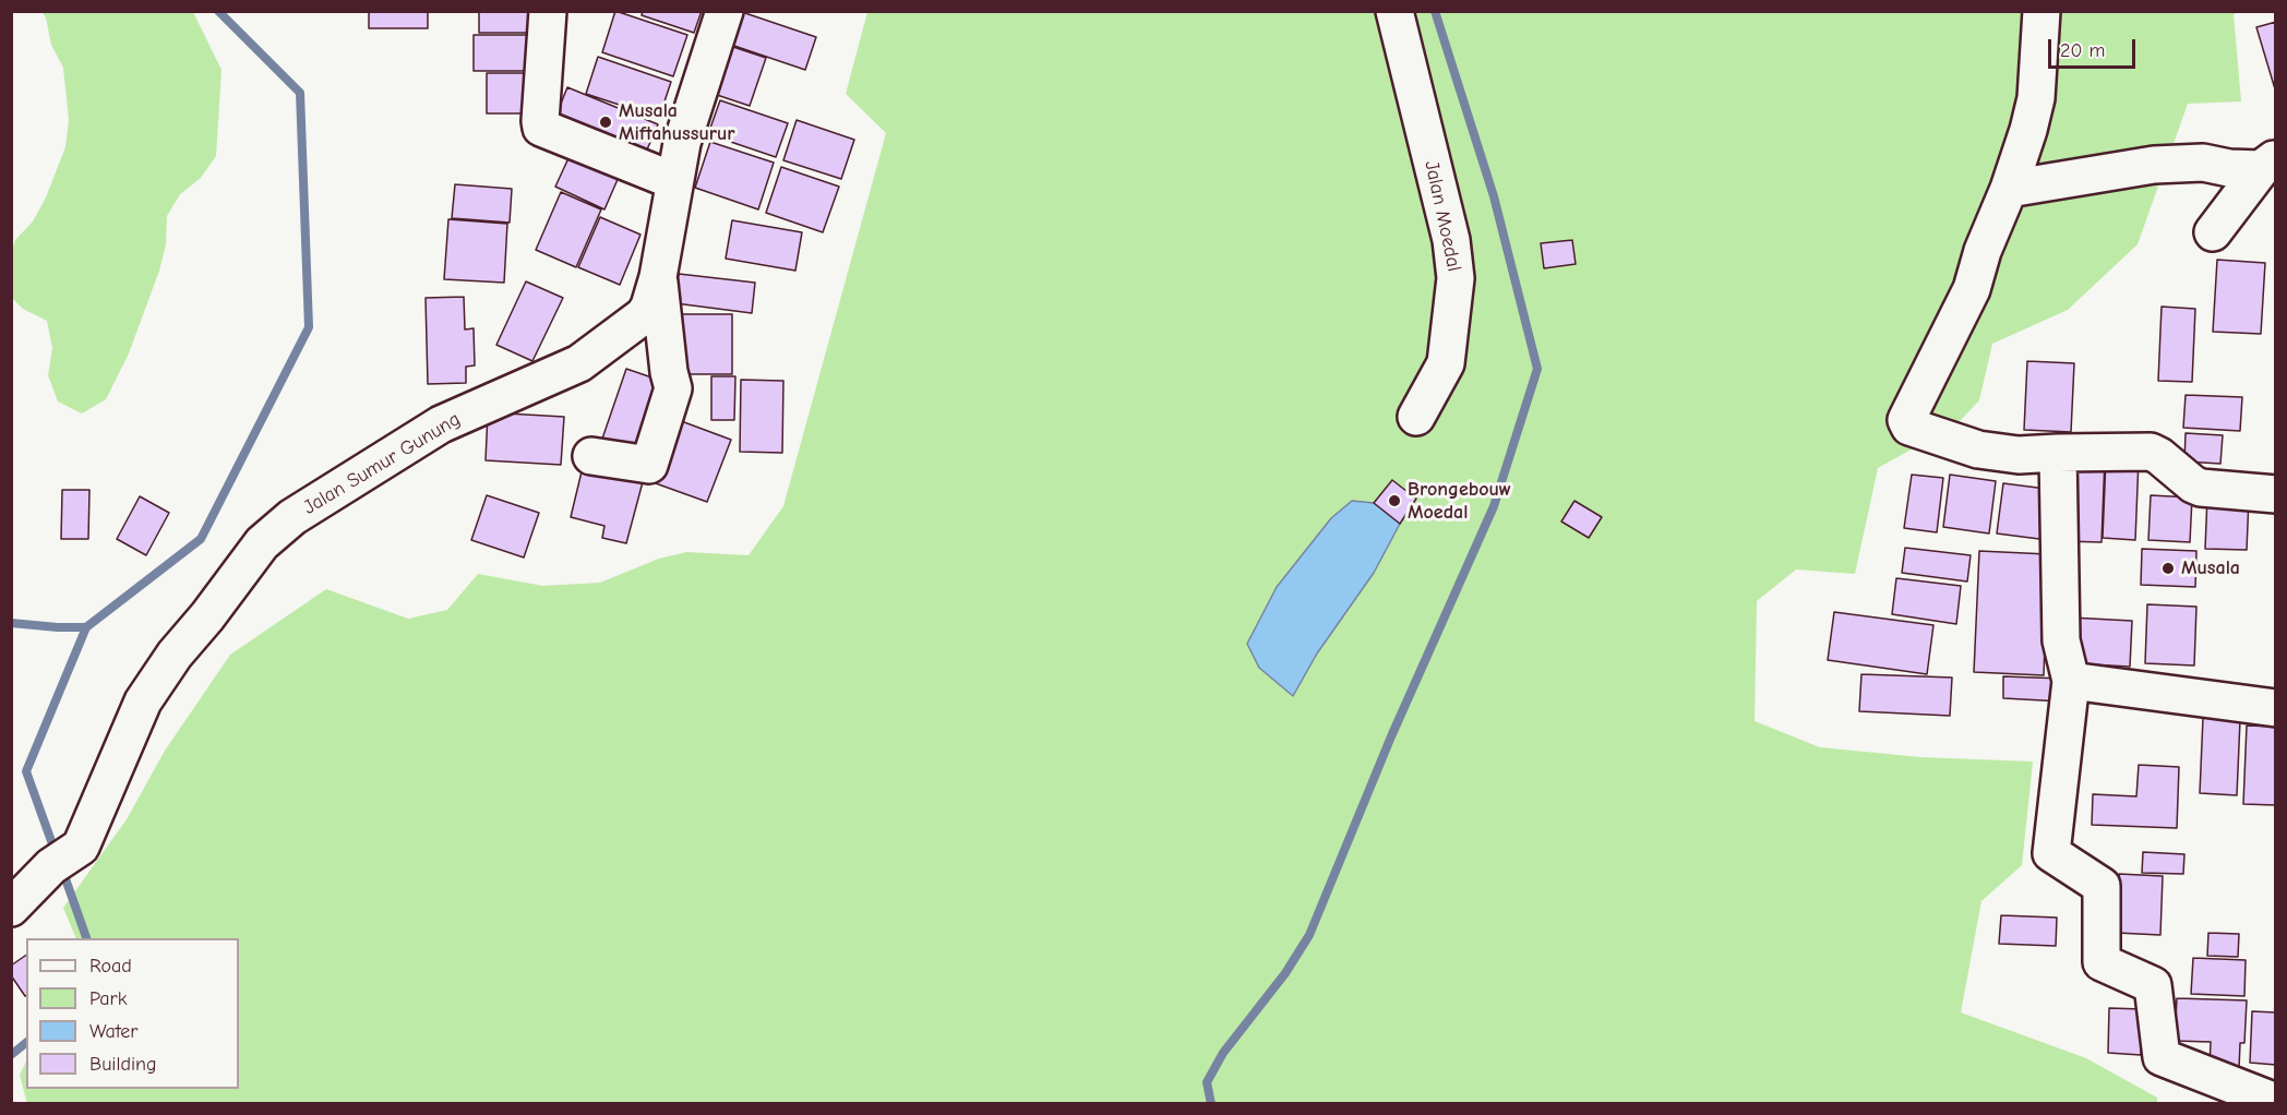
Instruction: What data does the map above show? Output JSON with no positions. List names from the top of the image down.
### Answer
{
  "streets": {
    "street": ["Jalan Moedal", "Jalan Sumur Gunung"]
  },
  "places": ["Musala Miftahussurur", "Brongebouw Moedal", "Musala"],
  "legend": [
    "Road",
    "Park",
    "Water",
    "Building"
  ],
  "scale_bar": "20 m"
}
